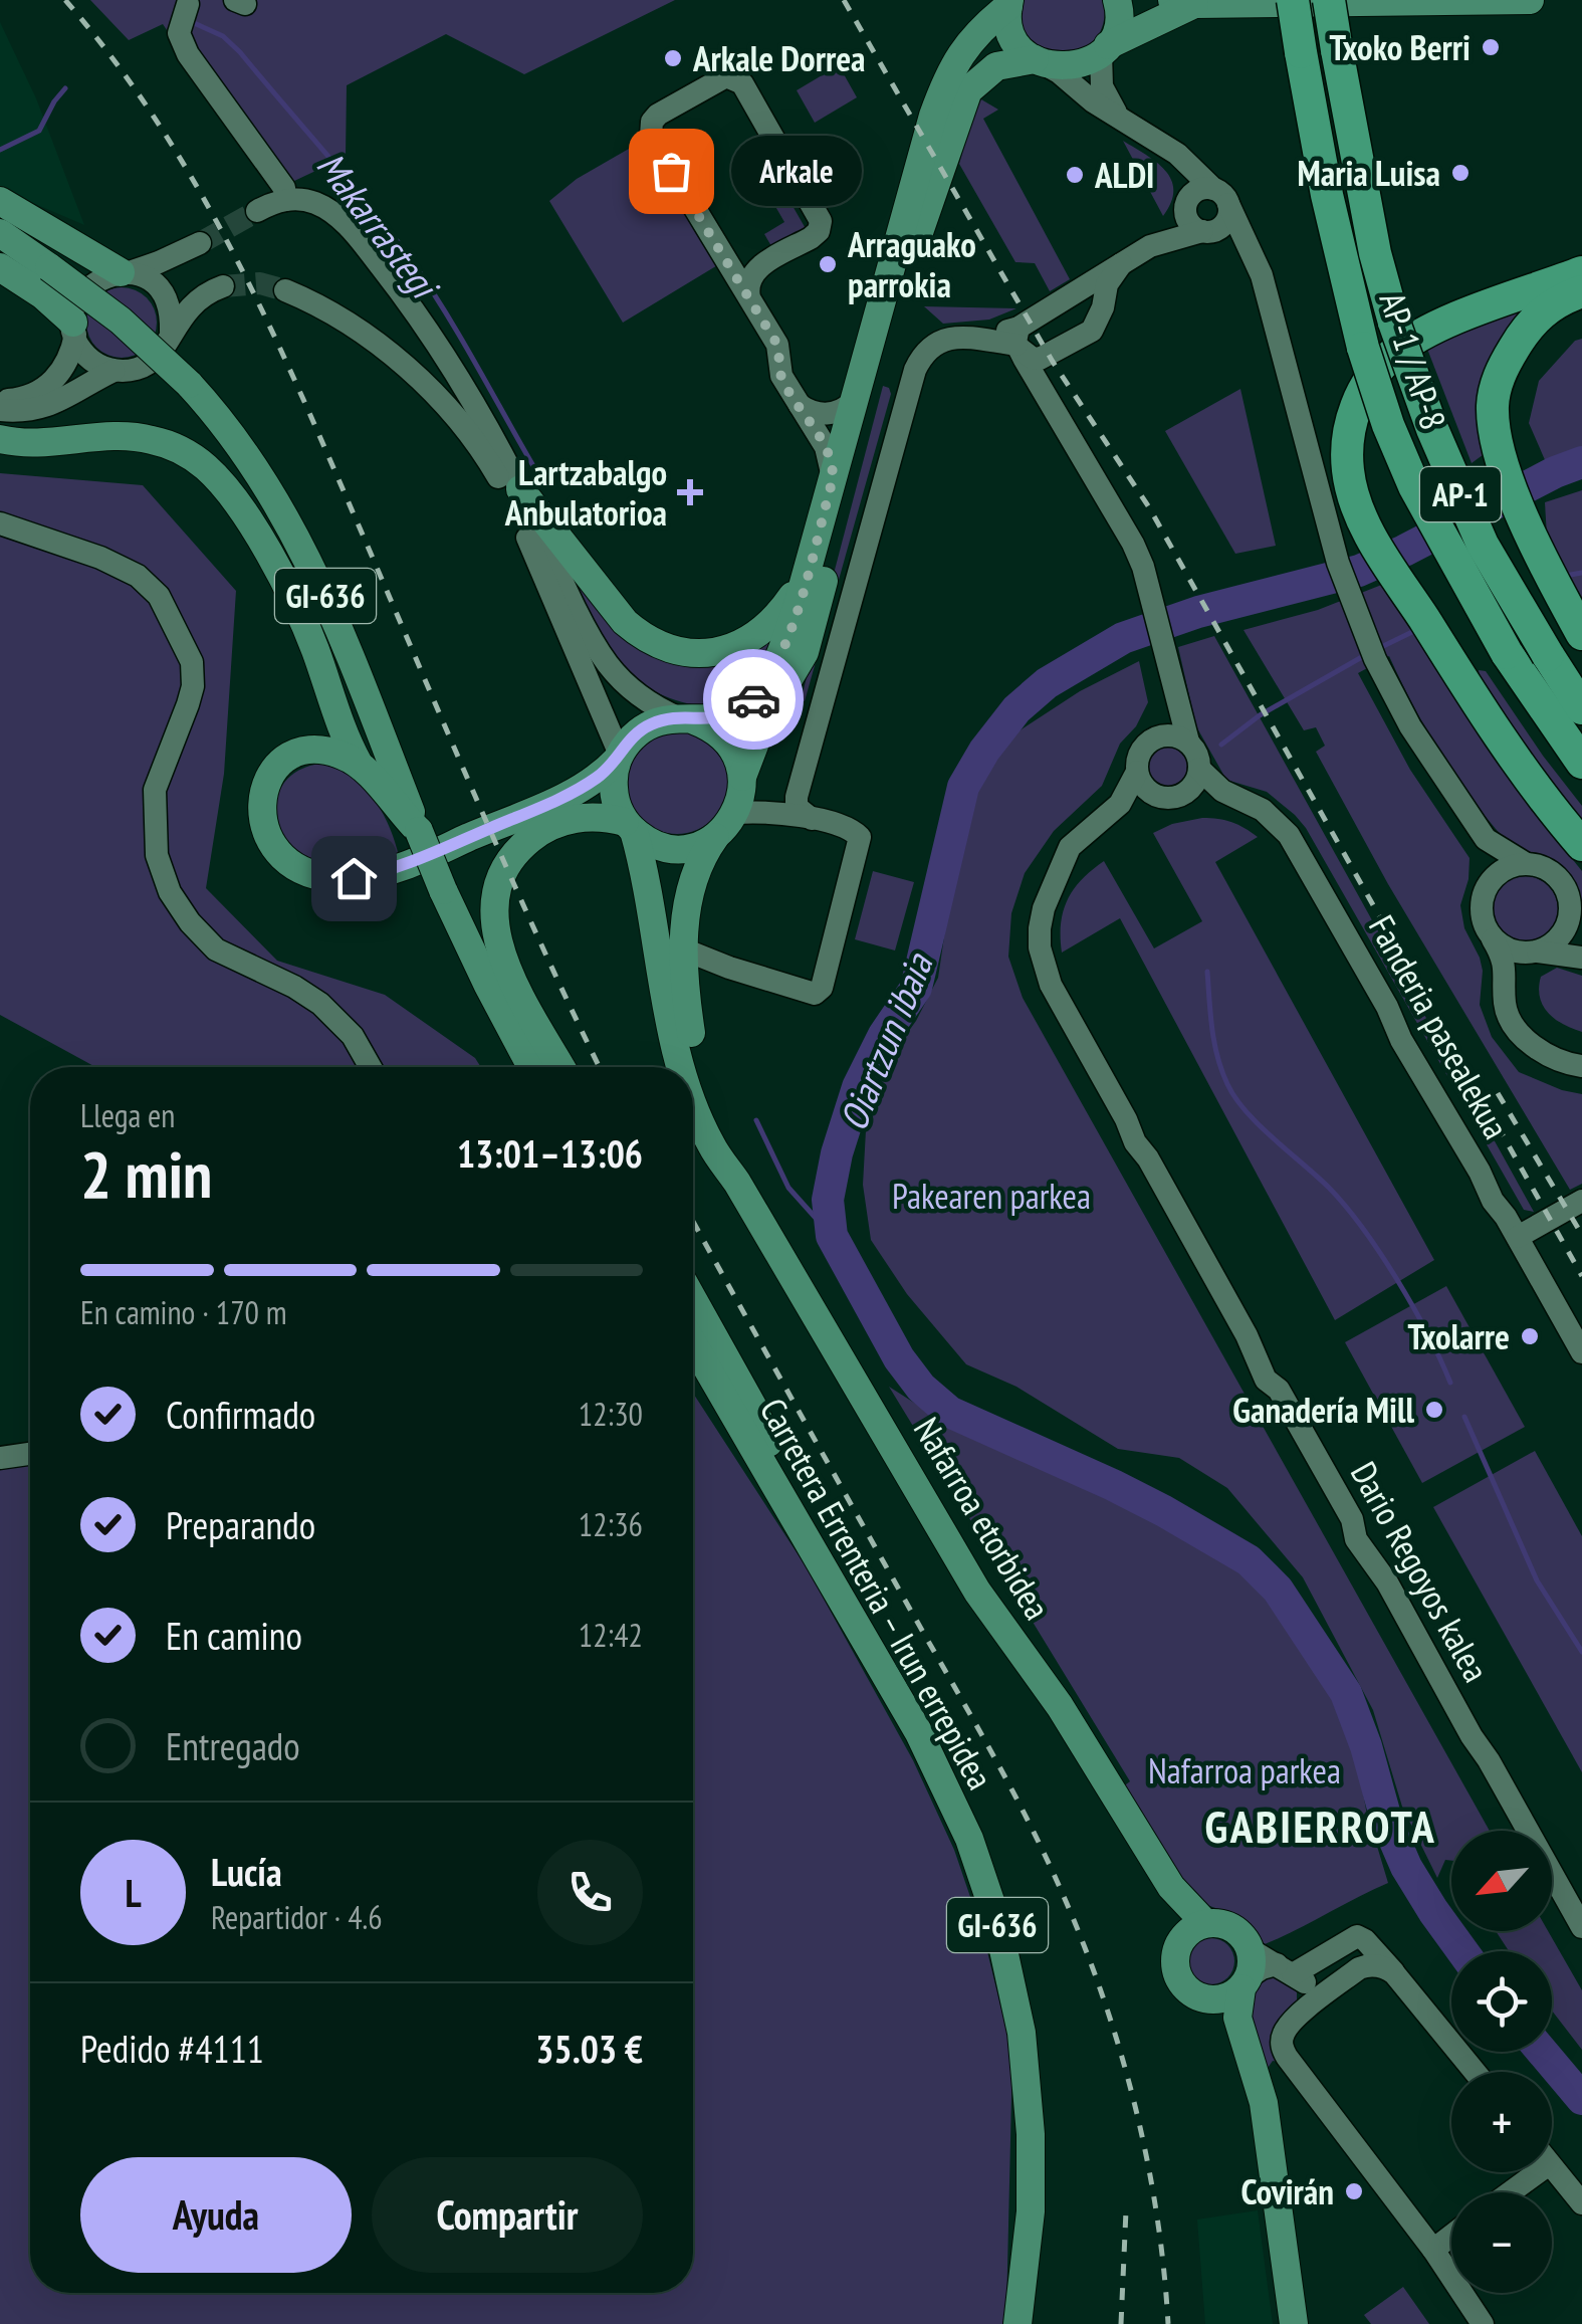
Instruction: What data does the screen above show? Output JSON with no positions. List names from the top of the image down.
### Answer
{
  "streets": {
    "highway": ["AP-1 / AP-8", "AP-1"],
    "main road": ["GI-636", "Nafarroa etorbidea", "Carretera Errenteria – Irun errepidea"],
    "street": ["Fanderia pasealekua", "Dario Regoyos kalea"]
  },
  "crossings": [
    ["Fanderia pasealekua", "Dario Regoyos kalea"]
  ],
  "districts": ["GABIERROTA"],
  "water": ["Makarrastegi", "Oiartzun ibaia"],
  "parks": ["Pakearen parkea", "Nafarroa parkea"],
  "places": {
    "other": [
      "Txoko Berri",
      "Arkale Dorrea",
      "Arkale",
      "Maria Luisa",
      "ALDI",
      "Arraguako parrokia",
      "Txolarre",
      "Ganadería Mill",
      "Covirán"
    ],
    "health": ["Lartzabalgo Anbulatorioa"]
  },
  "north": "bottom left",
  "page": {
    "bubble": "Arkale",
    "heading": ["2 min", "Llega en", "13:01–13:06"],
    "panel": [
      "Lucía",
      "Repartidor · 4.6",
      "Pedido #4111",
      "35.03 €"
    ],
    "bar": "En camino · 170 m",
    "list": [
      ["Confirmado", "12:30"],
      ["Preparando", "12:36"],
      ["En camino", "12:42"],
      "Entregado"
    ],
    "map_buttons": ["+", "−"],
    "round": "L",
    "buttons": ["Ayuda", "Compartir"]
  }
}
